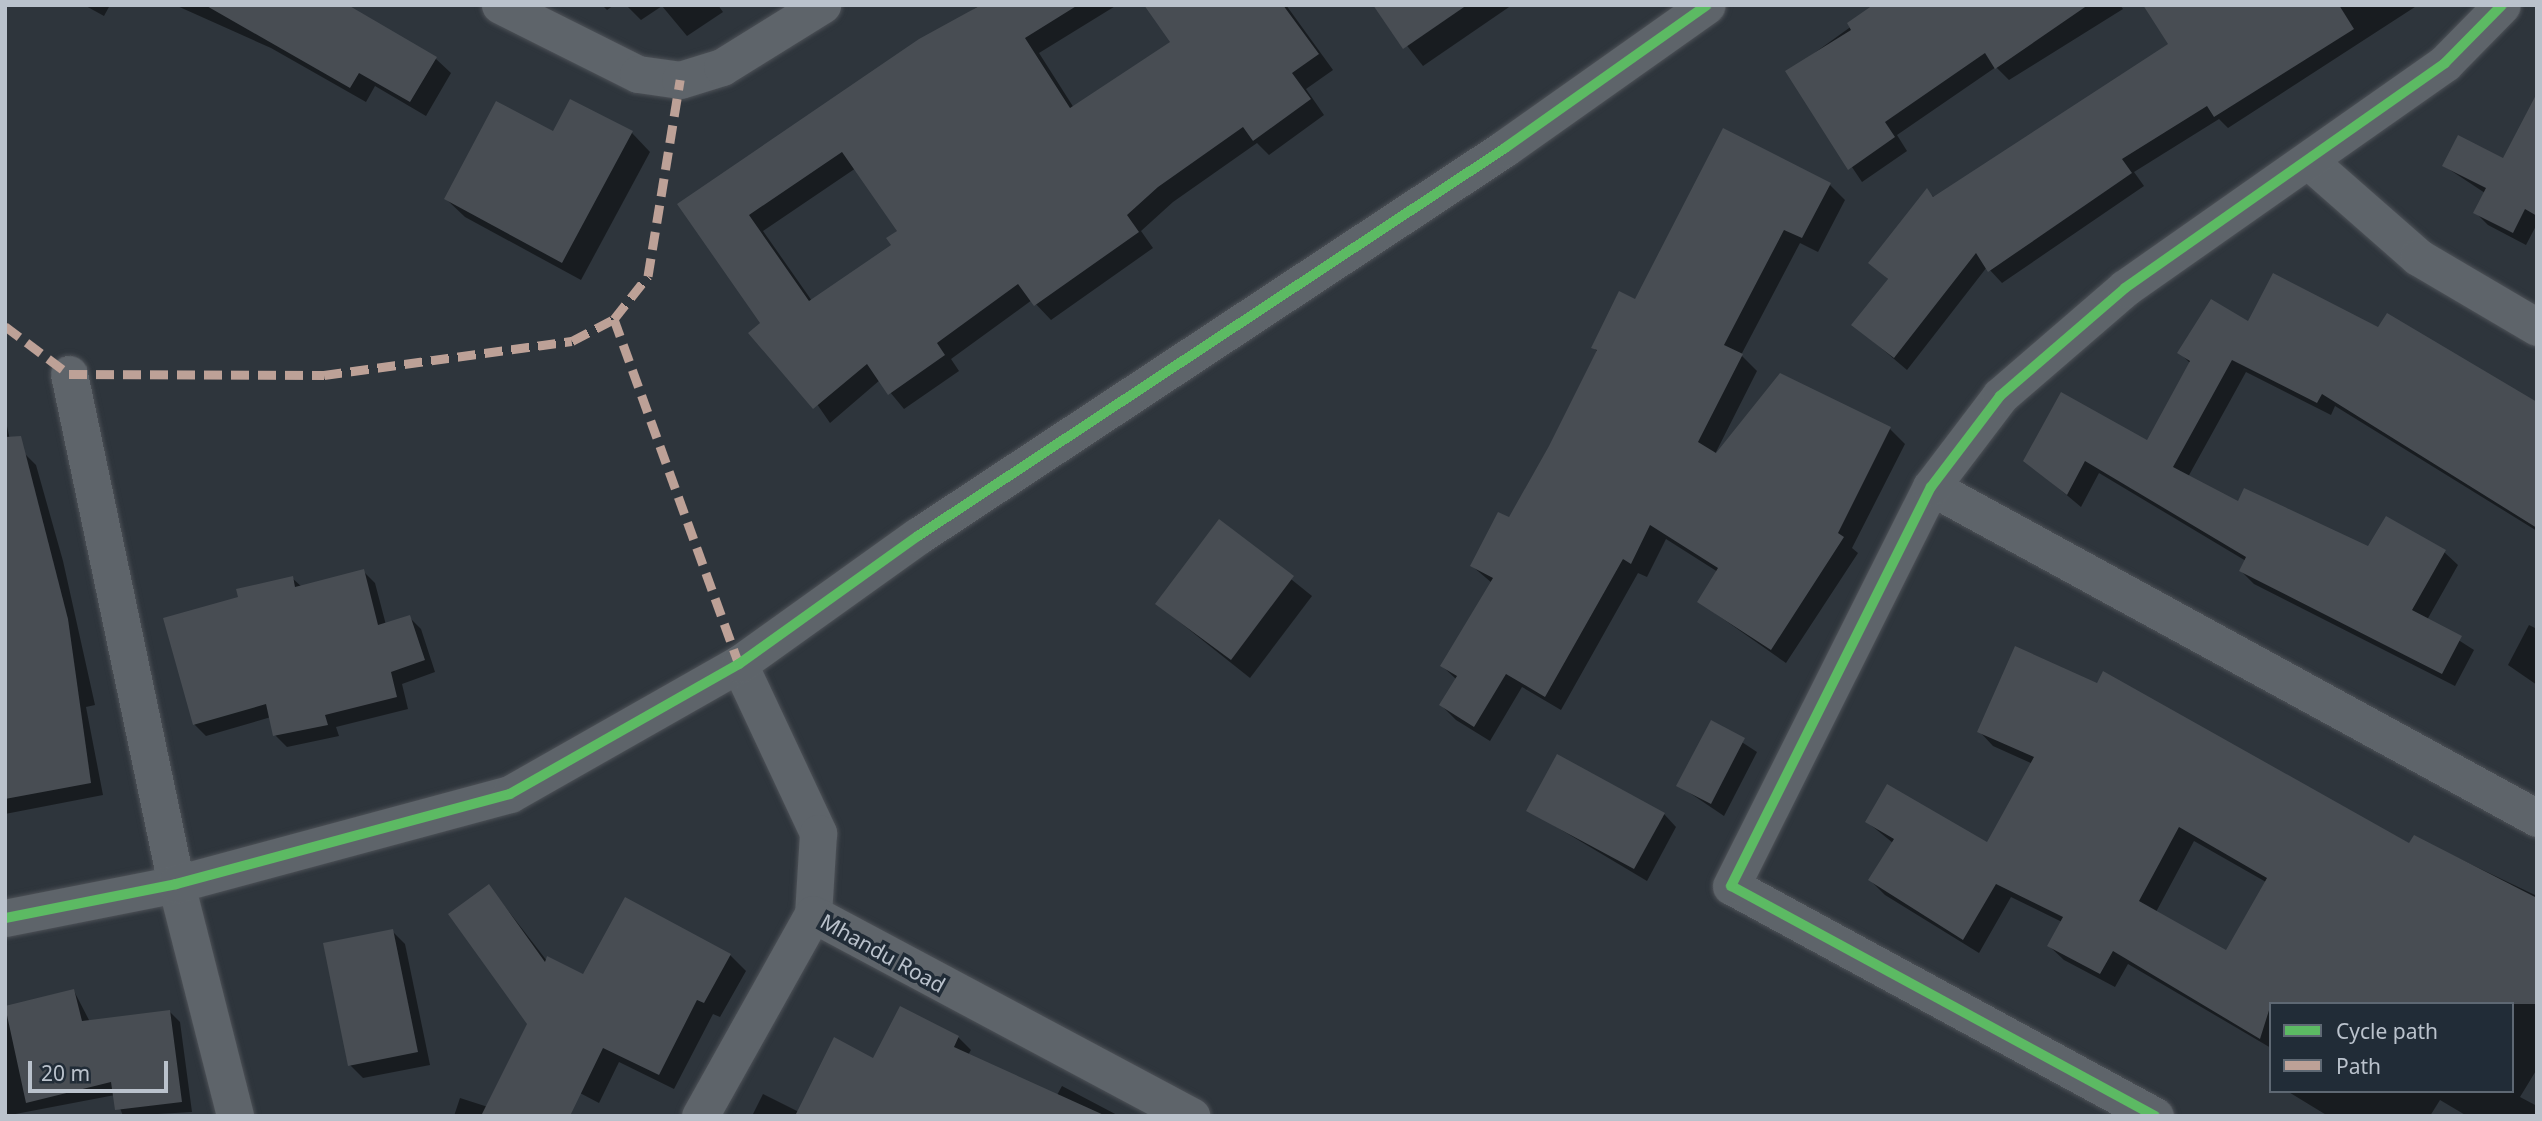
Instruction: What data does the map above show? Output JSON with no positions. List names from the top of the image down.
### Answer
{
  "streets": {
    "street": ["Mhandu Road"]
  },
  "legend": ["Cycle path", "Path"],
  "scale_bar": "20 m"
}
